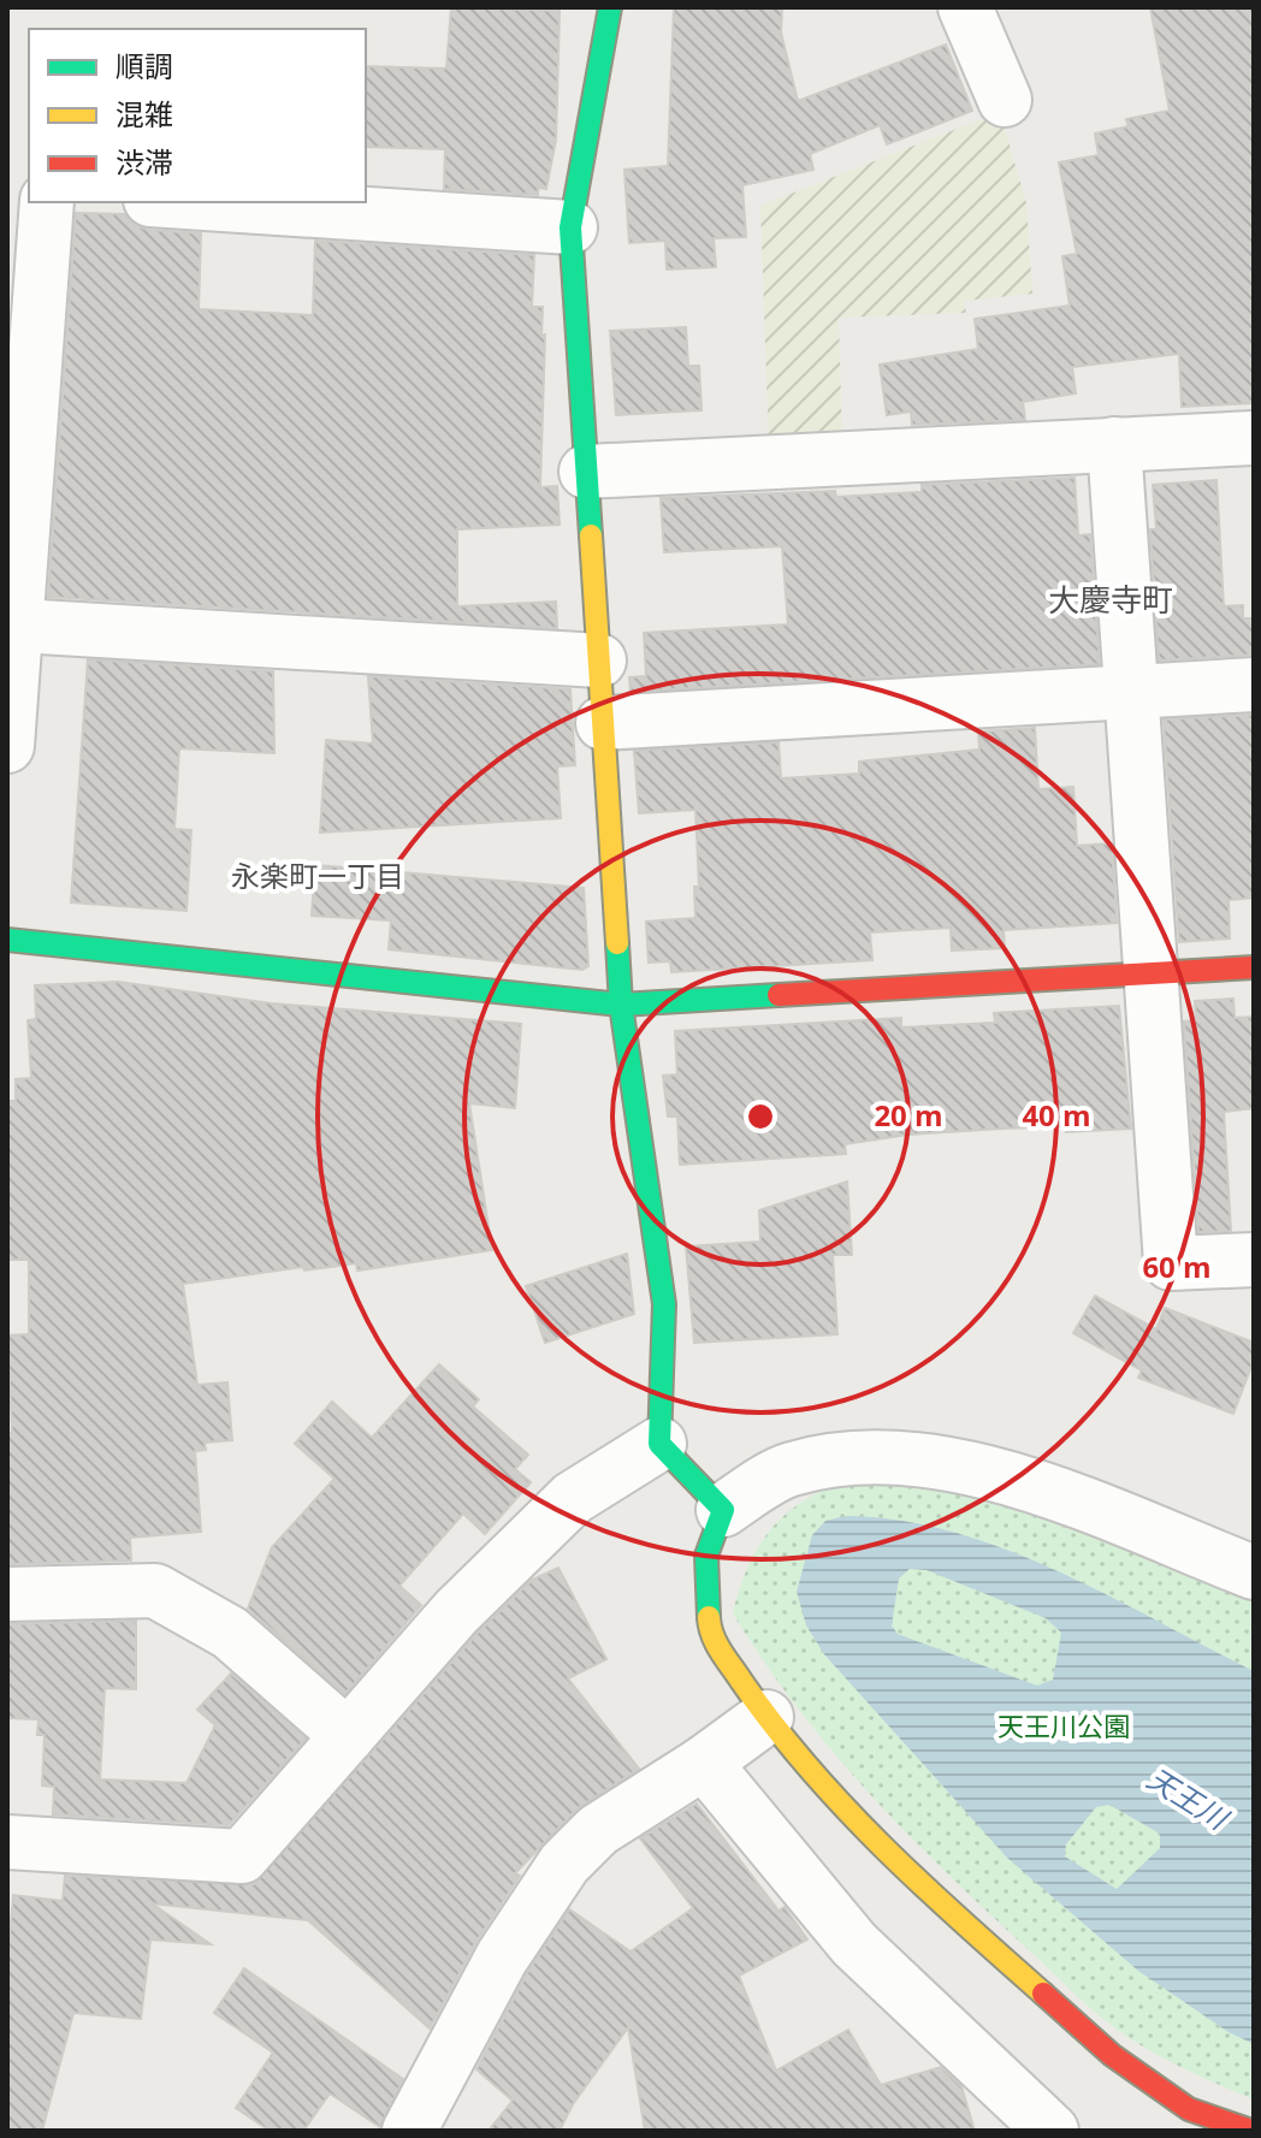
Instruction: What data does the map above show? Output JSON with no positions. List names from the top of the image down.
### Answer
{
  "districts": ["大慶寺町", "永楽町一丁目"],
  "water": ["天王川"],
  "parks": ["天王川公園"],
  "legend": ["順調", "混雑", "渋滞"],
  "rings": ["20 m", "40 m", "60 m"]
}
